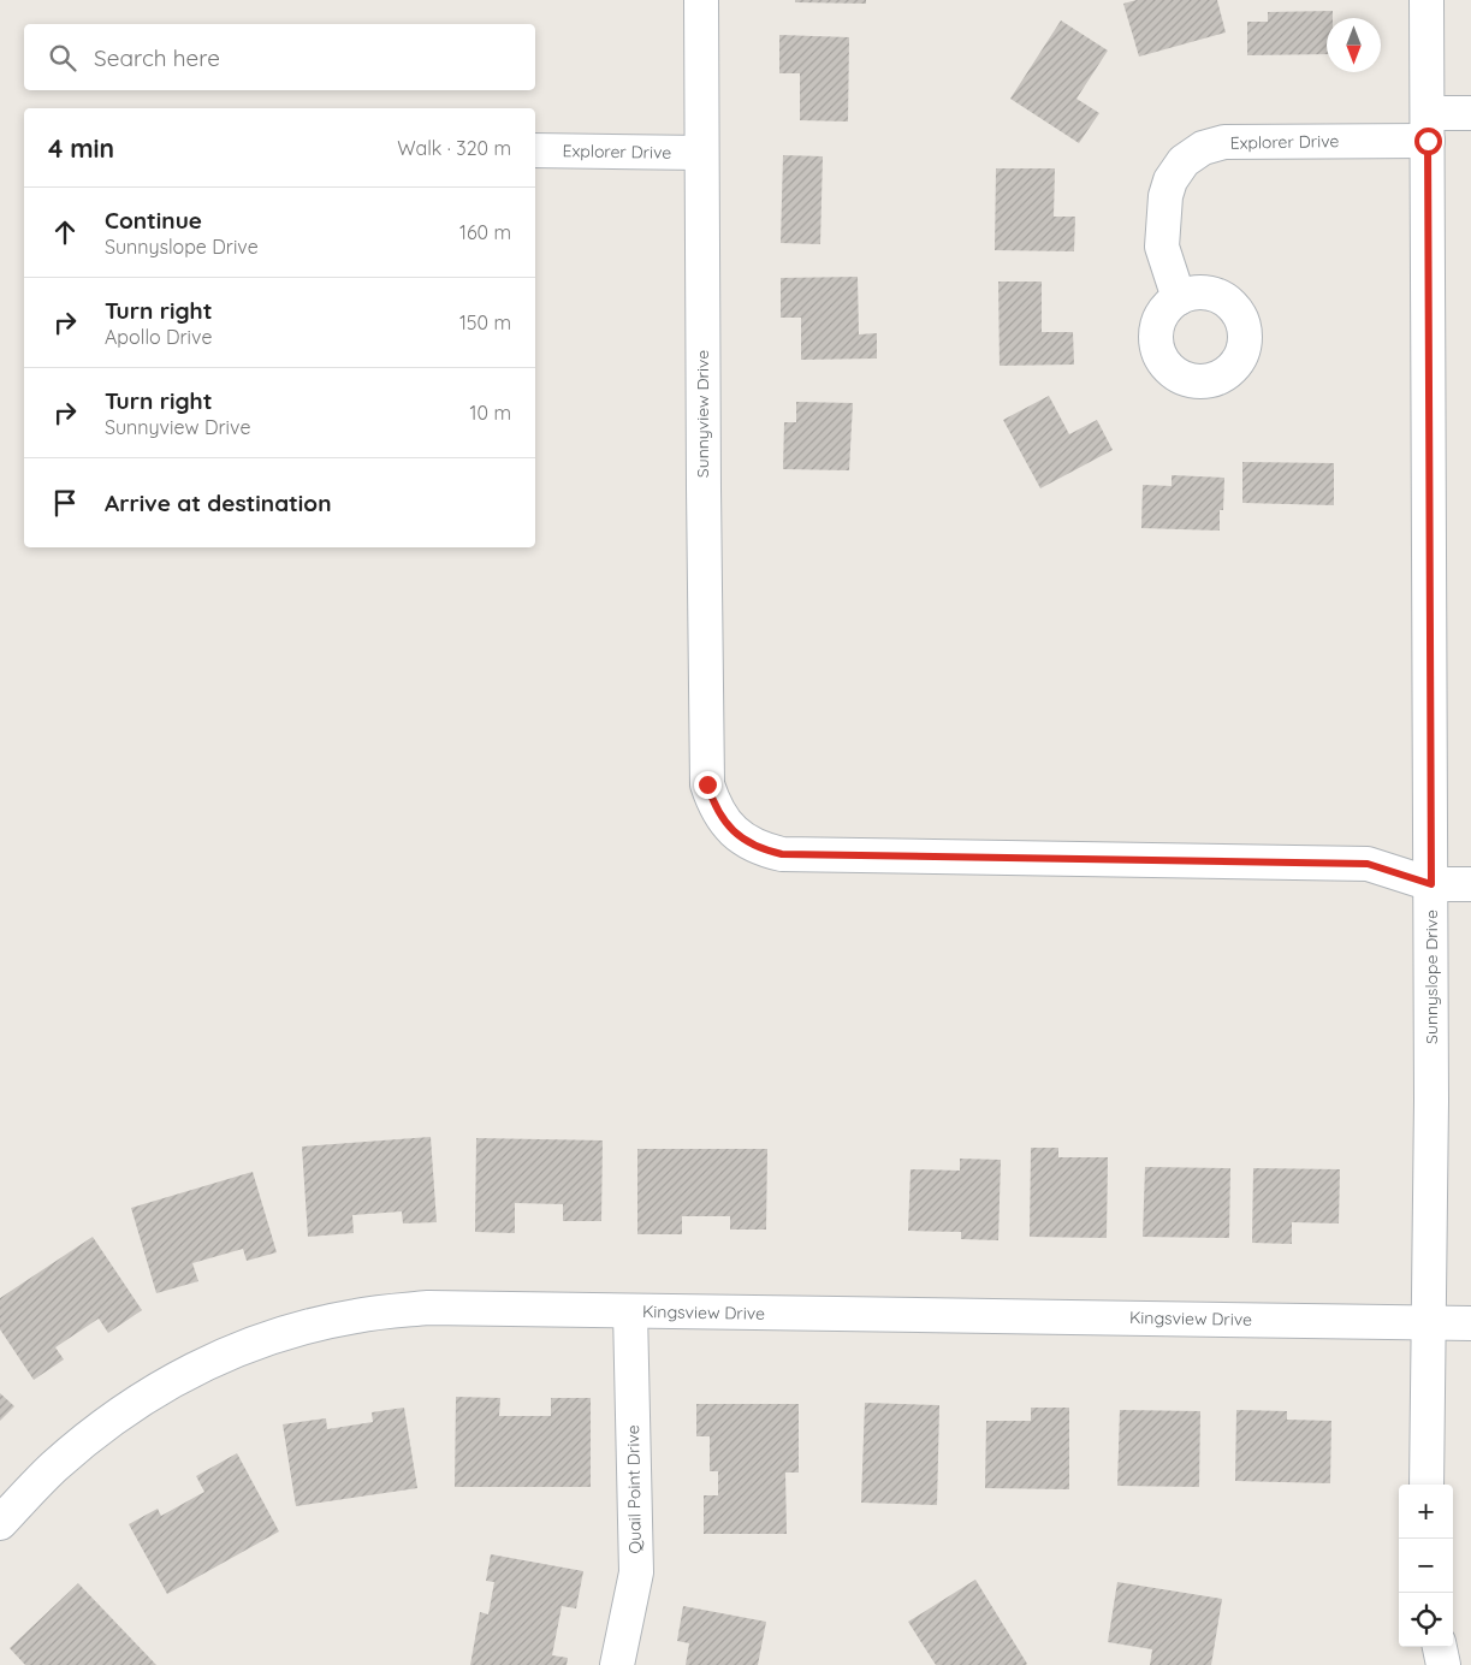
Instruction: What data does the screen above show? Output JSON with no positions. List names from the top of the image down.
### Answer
{
  "streets": {
    "street": [
      "Explorer Drive",
      "Sunnyview Drive",
      "Sunnyslope Drive",
      "Kingsview Drive",
      "Quail Point Drive"
    ]
  },
  "crossings": [
    ["Explorer Drive", "Sunnyview Drive"],
    ["Explorer Drive", "Sunnyslope Drive"],
    ["Sunnyview Drive", "Sunnyslope Drive"],
    ["Sunnyslope Drive", "Kingsview Drive"],
    ["Kingsview Drive", "Quail Point Drive"]
  ],
  "north": "bottom",
  "page": {
    "search": "Search here",
    "heading": ["4 min", "Walk · 320 m"],
    "list": [
      ["Continue", "Sunnyslope Drive", "160 m"],
      ["Turn right", "Apollo Drive", "150 m"],
      ["Turn right", "Sunnyview Drive", "10 m"],
      "Arrive at destination"
    ],
    "map_buttons": ["+", "−"]
  }
}
